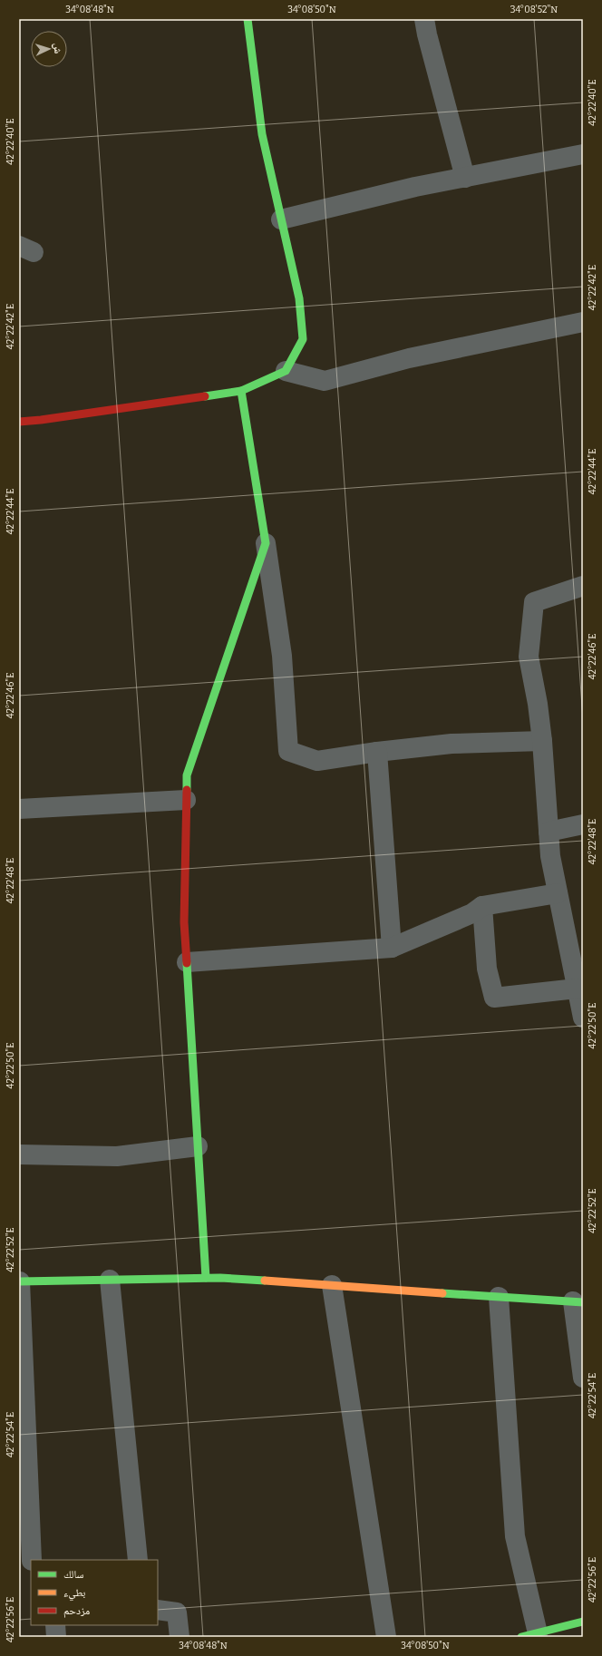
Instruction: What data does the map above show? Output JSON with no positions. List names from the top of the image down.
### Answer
{
  "legend": ["سالك", "بطيء", "مزدحم"],
  "north": "right",
  "coordinates": [
    "34°08'48\"N",
    "34°08'50\"N",
    "34°08'52\"N",
    "42°22'40\"E",
    "42°22'42\"E",
    "42°22'44\"E",
    "42°22'46\"E",
    "42°22'48\"E",
    "42°22'50\"E",
    "42°22'52\"E",
    "42°22'54\"E",
    "42°22'56\"E"
  ]
}
